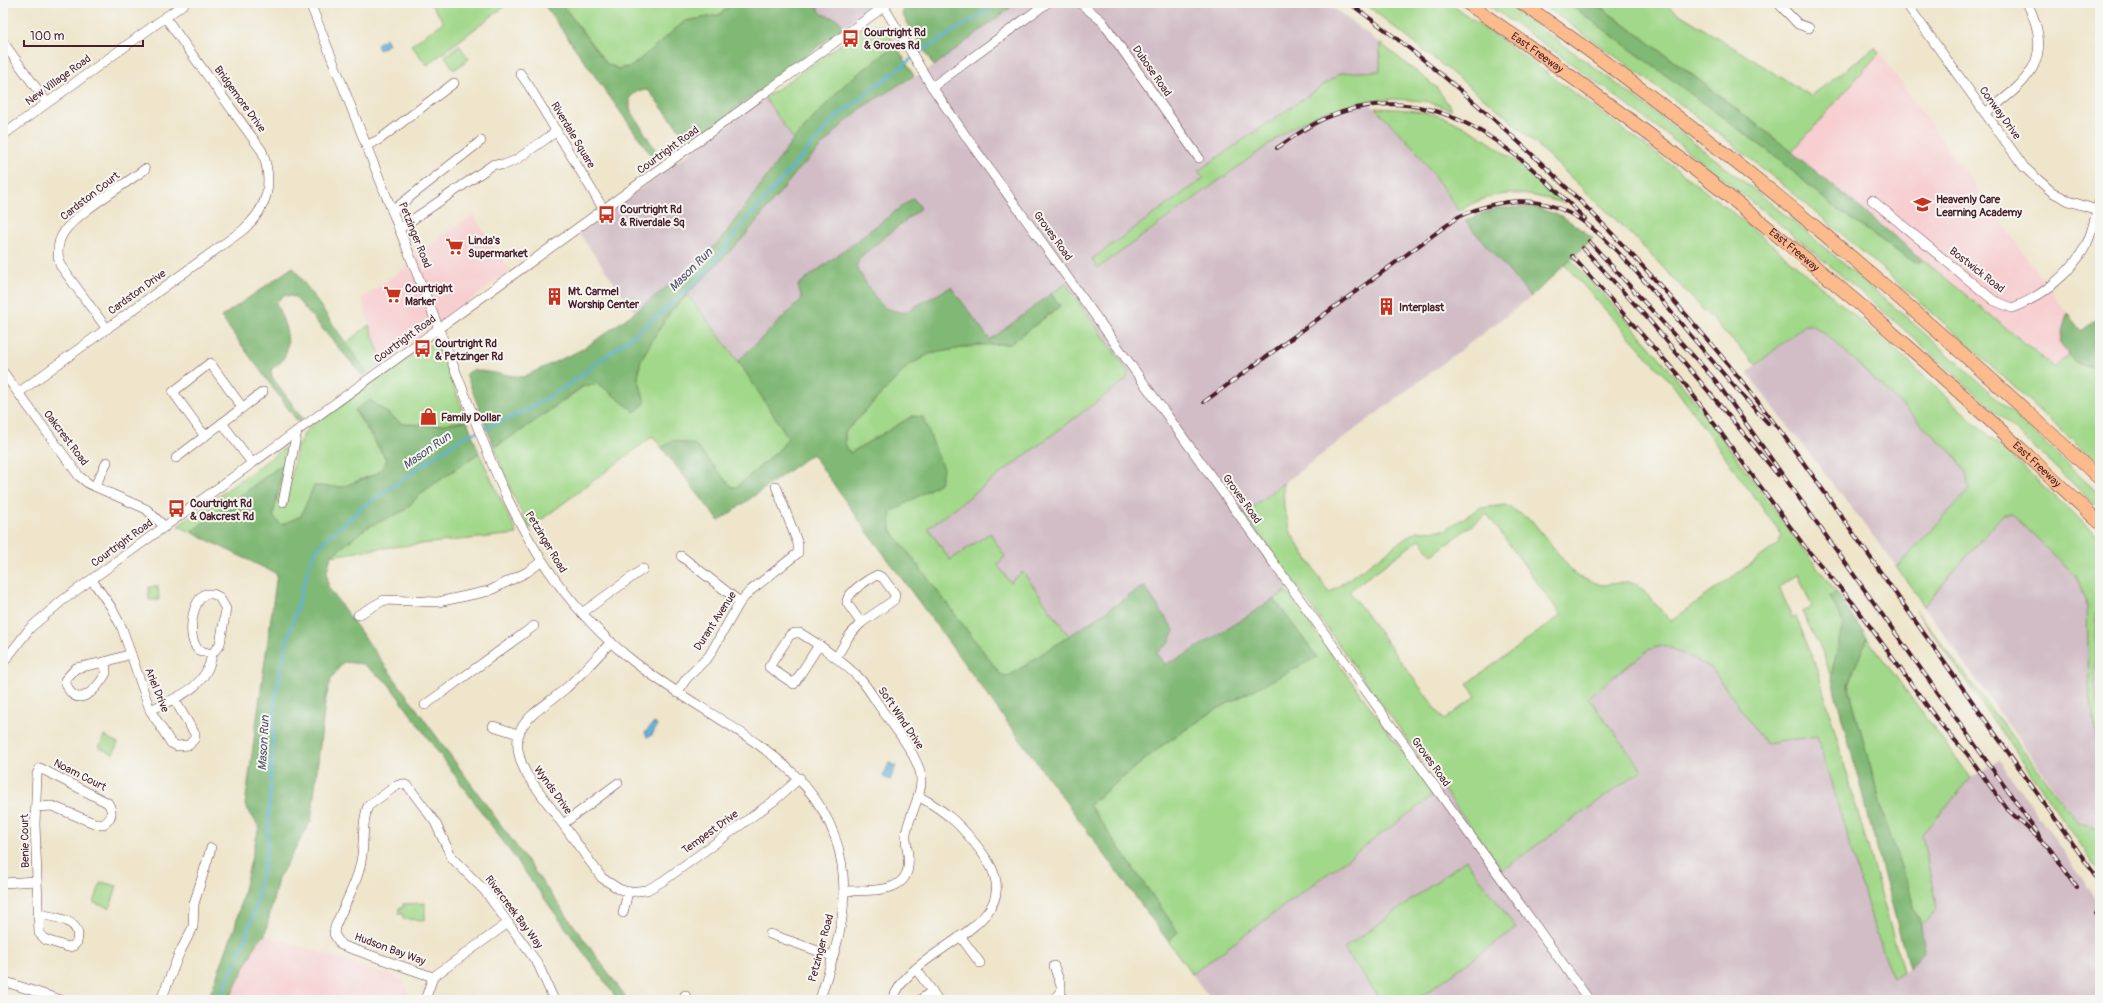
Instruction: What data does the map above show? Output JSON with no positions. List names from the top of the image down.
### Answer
{
  "streets": {
    "highway": ["East Freeway"],
    "street": [
      "Dubose Road",
      "New Village Road",
      "Bridgemore Drive",
      "Conway Drive",
      "Riverdale Square",
      "Courtright Road",
      "Cardston Court",
      "Petzinger Road",
      "Groves Road",
      "Bostwick Road",
      "Cardston Drive",
      "Oakcrest Road",
      "Durant Avenue",
      "Ariel Drive",
      "Soft Wind Drive",
      "Noam Court",
      "Wynds Drive",
      "Tempest Drive",
      "Benie Court",
      "Rivercreek Bay Way",
      "Hudson Bay Way"
    ]
  },
  "crossings": [
    ["New Village Road", "Bridgemore Drive"],
    ["Bridgemore Drive", "Cardston Drive"],
    ["Conway Drive", "Bostwick Road"],
    ["Riverdale Square", "Courtright Road"],
    ["Courtright Road", "Petzinger Road"],
    ["Courtright Road", "Groves Road"],
    ["Courtright Road", "Oakcrest Road"],
    ["Courtright Road", "Ariel Drive"],
    ["Cardston Court", "Cardston Drive"],
    ["Petzinger Road", "Durant Avenue"],
    ["Petzinger Road", "Soft Wind Drive"],
    ["Petzinger Road", "Tempest Drive"],
    ["Cardston Drive", "Oakcrest Road"],
    ["Noam Court", "Benie Court"],
    ["Wynds Drive", "Tempest Drive"],
    ["Rivercreek Bay Way", "Hudson Bay Way"]
  ],
  "water": ["Mason Run"],
  "places": {
    "bus stop": [
      "Courtright Rd & Groves Rd",
      "Courtright Rd & Riverdale Sq",
      "Courtright Rd & Petzinger Rd",
      "Courtright Rd & Oakcrest Rd"
    ],
    "school or university": ["Heavenly Care Learning Academy"],
    "supermarket": ["Linda's Supermarket", "Courtright Marker"],
    "building": ["Mt. Carmel Worship Center", "Interplast"],
    "shop": ["Family Dollar"]
  },
  "scale_bar": "100 m"
}
